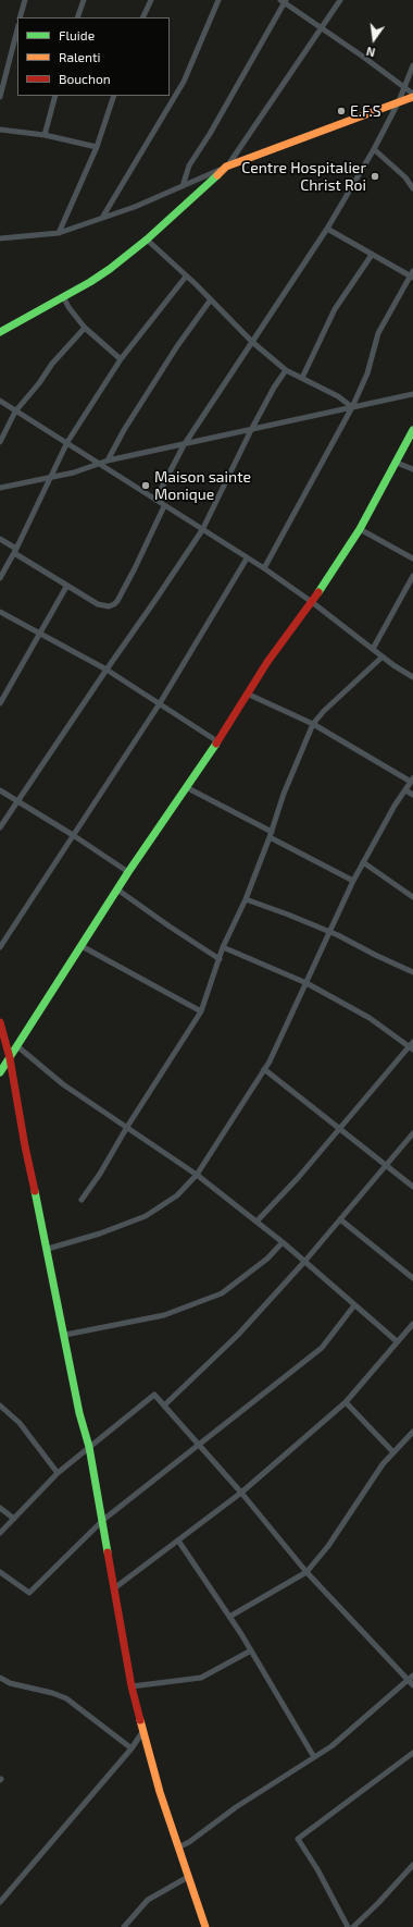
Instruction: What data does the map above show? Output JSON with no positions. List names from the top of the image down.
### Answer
{
  "places": ["E.F.S", "Centre Hospitalier Christ Roi", "Maison sainte Monique"],
  "legend": ["Fluide", "Ralenti", "Bouchon"],
  "north": "bottom"
}
